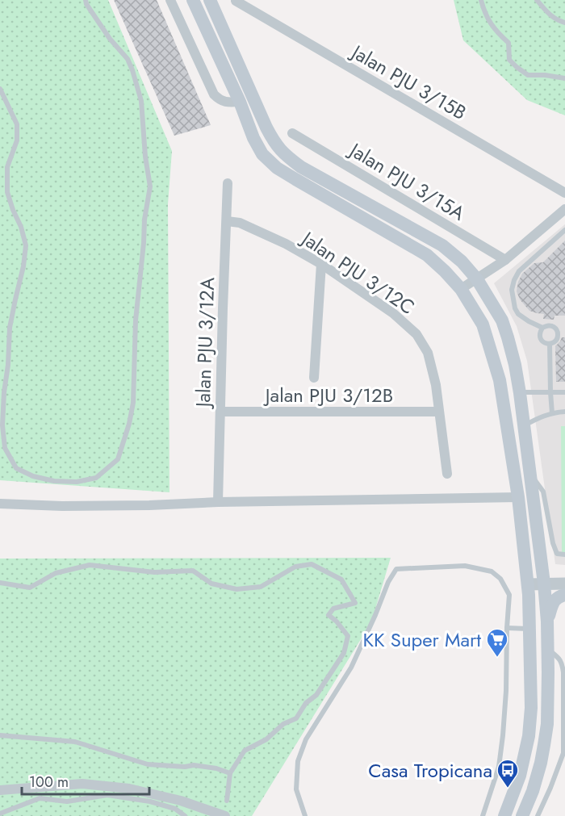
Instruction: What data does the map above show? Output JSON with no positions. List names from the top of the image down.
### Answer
{
  "streets": {
    "street": [
      "Jalan PJU 3/15B",
      "Jalan PJU 3/15A",
      "Jalan PJU 3/12C",
      "Jalan PJU 3/12A",
      "Jalan PJU 3/12B"
    ]
  },
  "crossings": [
    ["Jalan PJU 3/12C", "Jalan PJU 3/12A"],
    ["Jalan PJU 3/12C", "Jalan PJU 3/12B"],
    ["Jalan PJU 3/12A", "Jalan PJU 3/12B"]
  ],
  "places": {
    "supermarket": ["KK Super Mart"],
    "bus stop": ["Casa Tropicana"]
  },
  "scale_bar": "100 m"
}
